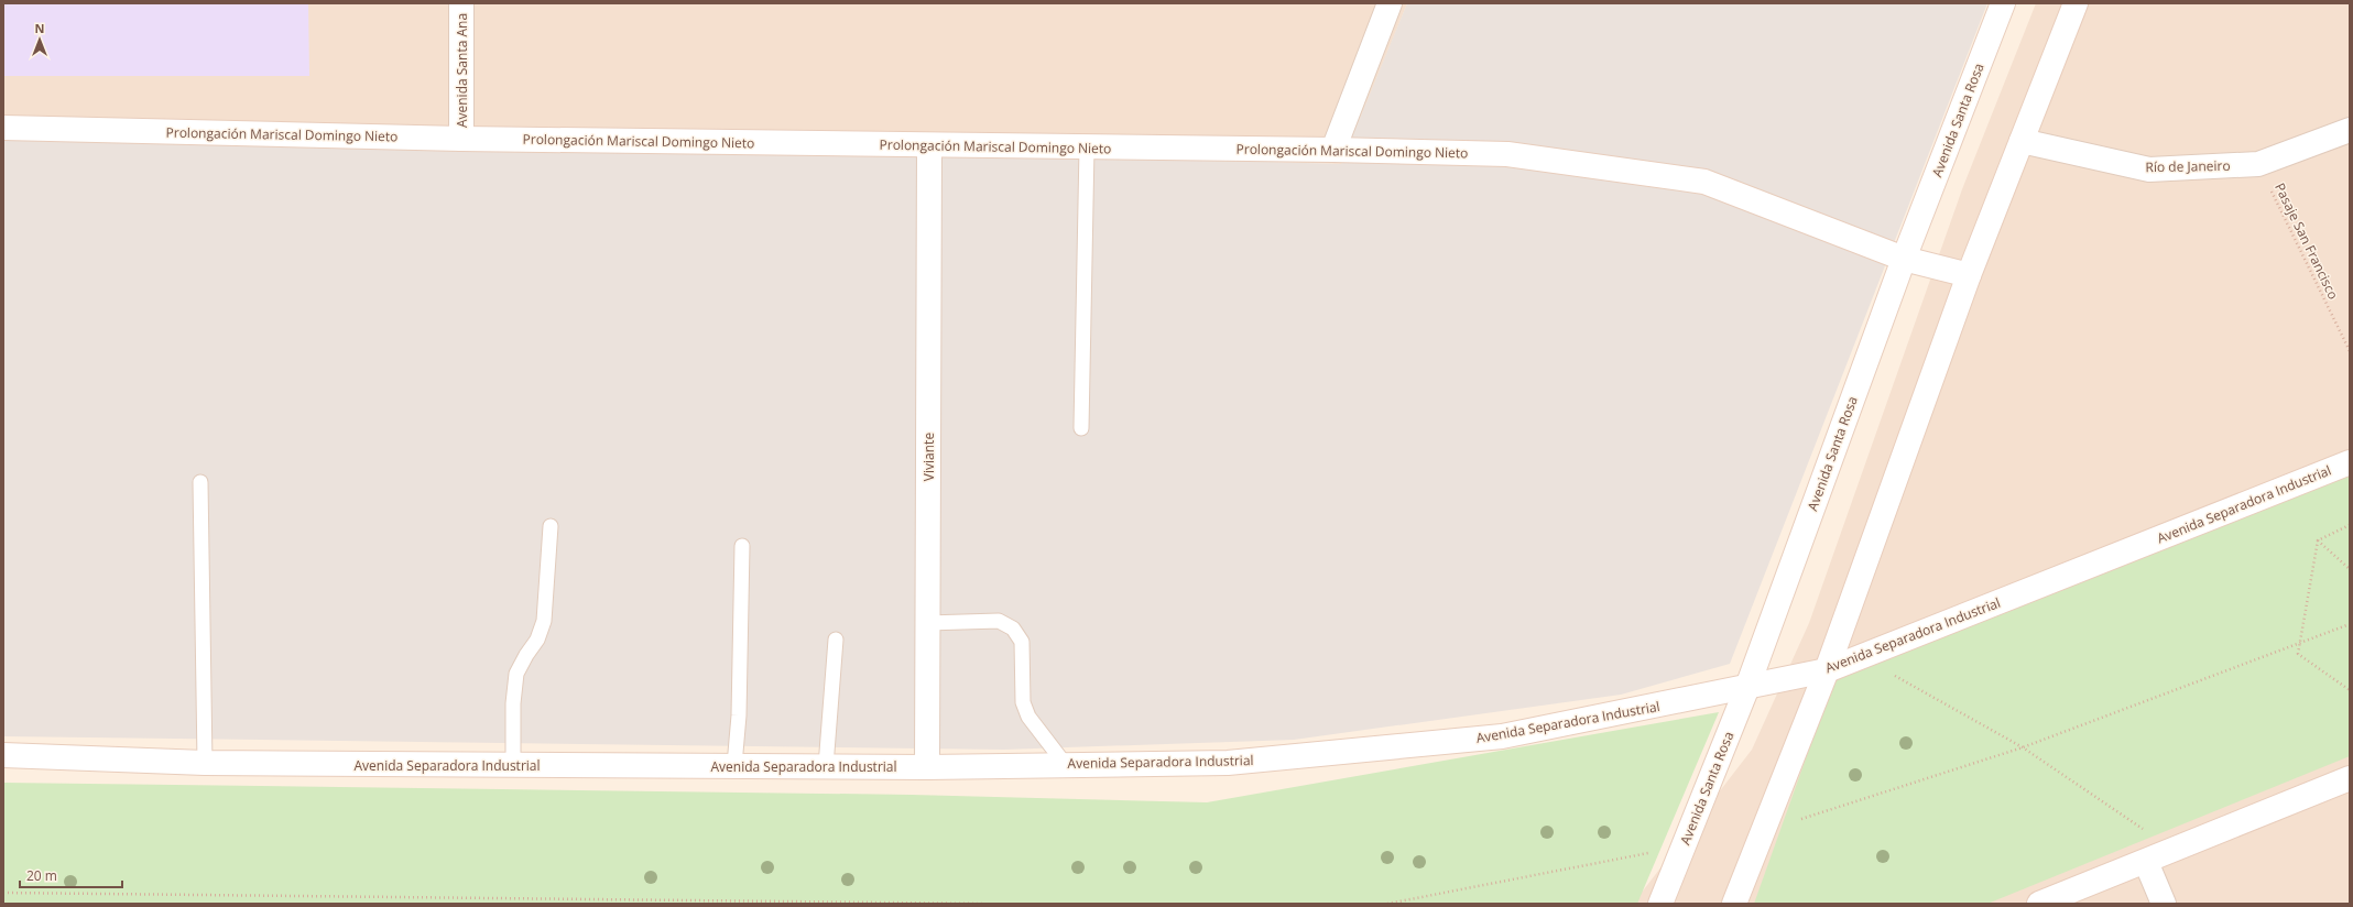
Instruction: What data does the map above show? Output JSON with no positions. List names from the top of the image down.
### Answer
{
  "streets": {
    "main road": [
      "Avenida Santa Ana",
      "Avenida Santa Rosa",
      "Prolongación Mariscal Domingo Nieto",
      "Río de Janeiro",
      "Viviante",
      "Avenida Separadora Industrial"
    ],
    "path": ["Pasaje San Francisco"]
  },
  "crossings": [
    ["Avenida Santa Ana", "Prolongación Mariscal Domingo Nieto"],
    ["Avenida Santa Rosa", "Prolongación Mariscal Domingo Nieto"],
    ["Avenida Santa Rosa", "Avenida Separadora Industrial"],
    ["Prolongación Mariscal Domingo Nieto", "Viviante"],
    ["Río de Janeiro", "Pasaje San Francisco"],
    ["Viviante", "Avenida Separadora Industrial"]
  ],
  "scale_bar": "20 m",
  "north": "top"
}
